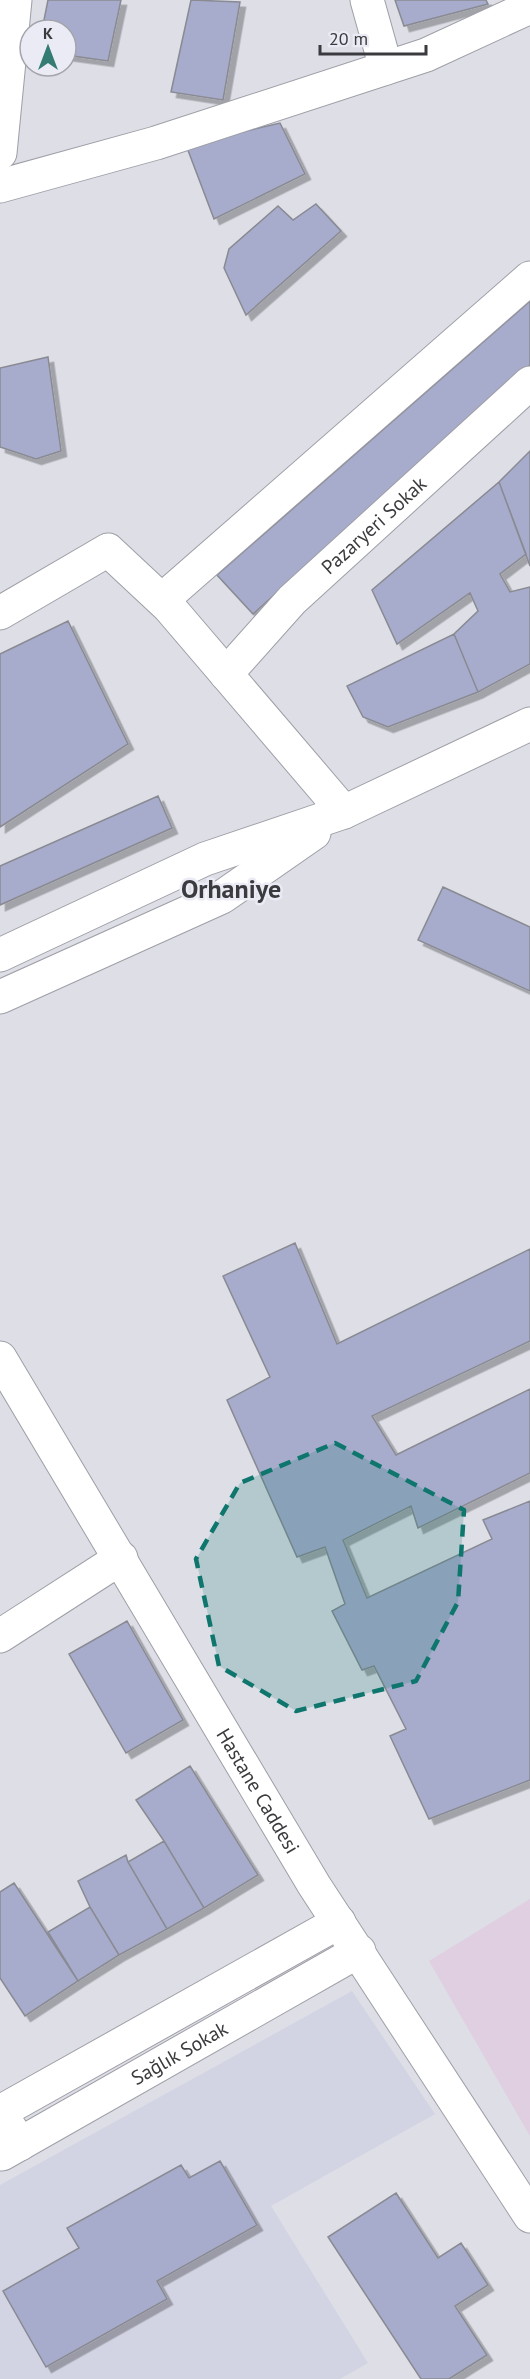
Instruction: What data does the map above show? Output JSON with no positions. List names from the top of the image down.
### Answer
{
  "streets": {
    "street": ["Pazaryeri Sokak", "Hastane Caddesi", "Sağlık Sokak"]
  },
  "crossings": [
    ["Hastane Caddesi", "Sağlık Sokak"]
  ],
  "districts": ["Orhaniye"],
  "scale_bar": "20 m",
  "north": "top"
}
